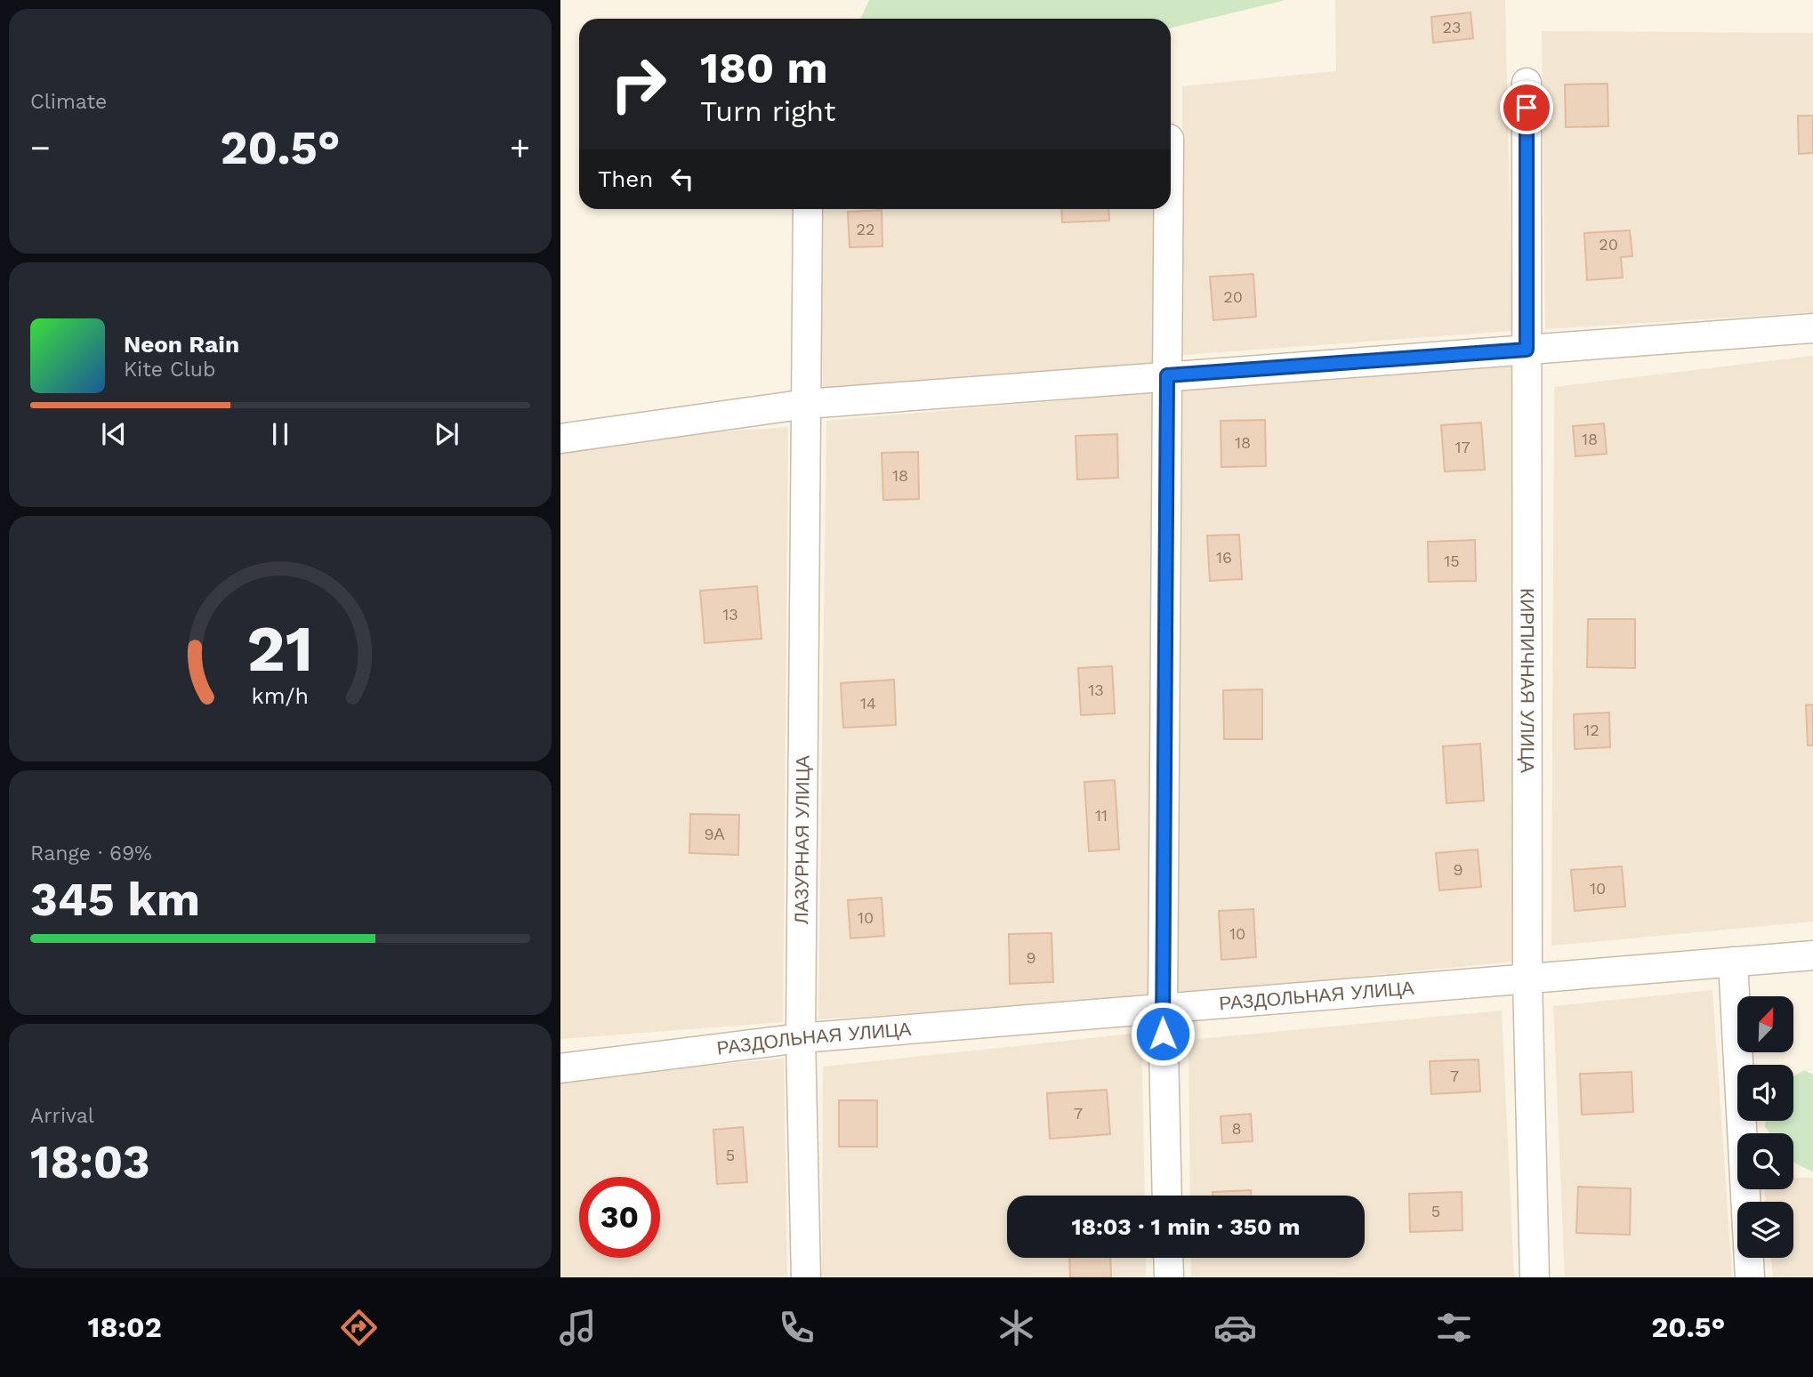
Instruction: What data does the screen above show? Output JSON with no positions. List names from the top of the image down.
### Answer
{
  "streets": {
    "street": ["КИРПИЧНАЯ УЛИЦА", "ЛАЗУРНАЯ УЛИЦА", "РАЗДОЛЬНАЯ УЛИЦА"]
  },
  "crossings": [
    ["КИРПИЧНАЯ УЛИЦА", "РАЗДОЛЬНАЯ УЛИЦА"],
    ["ЛАЗУРНАЯ УЛИЦА", "РАЗДОЛЬНАЯ УЛИЦА"]
  ],
  "house_numbers": [
    "23",
    "22",
    "20",
    "20",
    "18",
    "18",
    "17",
    "18",
    "16",
    "15",
    "13",
    "13",
    "14",
    "12",
    "11",
    "9А",
    "9",
    "10",
    "10",
    "10",
    "9",
    "7",
    "7",
    "8",
    "5",
    "5"
  ],
  "north": "top right",
  "page": {
    "tile": [
      "Climate",
      ["Range · 69%", "345 km"],
      ["Arrival", "18:03"]
    ],
    "turn": ["180 m", "Turn right"],
    "heat": ["−", "20.5°", "+"],
    "then": "Then",
    "song": ["Neon Rain", "Kite Club"],
    "limit": "30",
    "trip": "18:03 · 1 min · 350 m",
    "tabs": ["18:02", "20.5°"],
    "gauge": ["21", "km/h"]
  }
}
